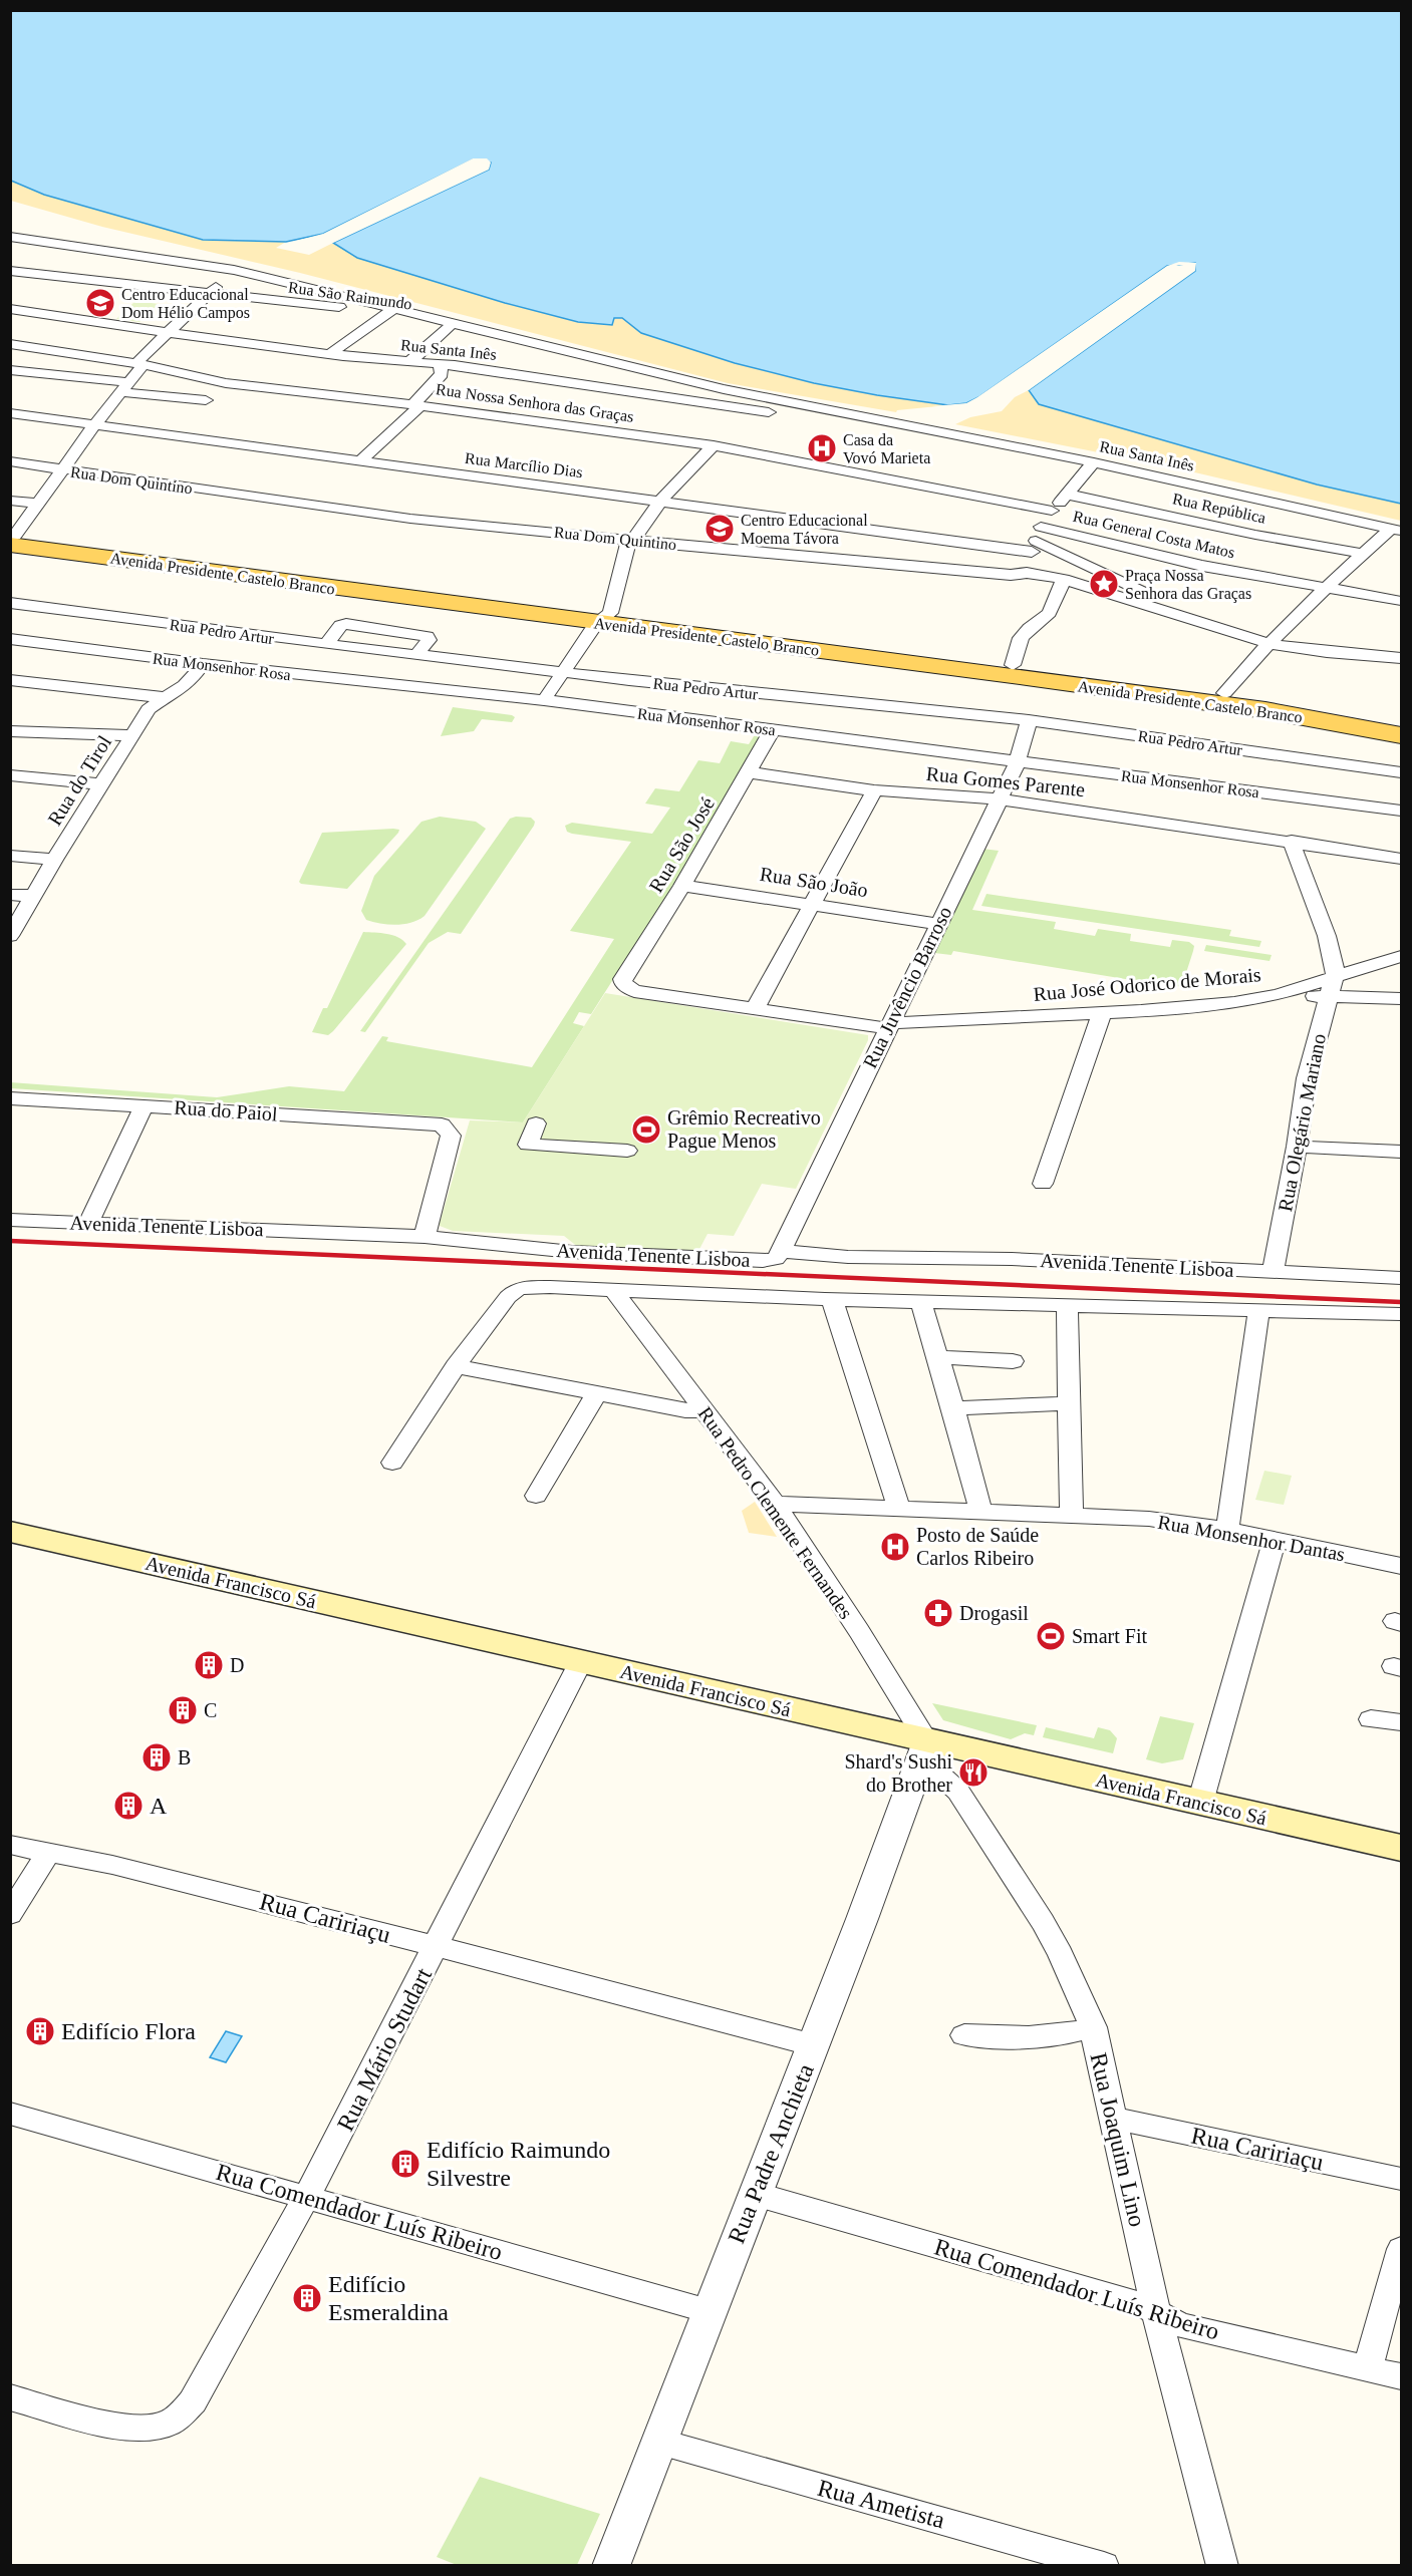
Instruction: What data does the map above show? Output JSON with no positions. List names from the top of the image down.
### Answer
{
  "streets": {
    "main road": ["Avenida Presidente Castelo Branco", "Avenida Francisco Sá"],
    "street": [
      "Rua São Raimundo",
      "Rua Santa Inês",
      "Rua Nossa Senhora das Graças",
      "Rua Marcílio Dias",
      "Rua Dom Quintino",
      "Rua República",
      "Rua General Costa Matos",
      "Rua Pedro Artur",
      "Rua Monsenhor Rosa",
      "Rua do Tirol",
      "Rua Gomes Parente",
      "Rua São José",
      "Rua São João",
      "Rua José Odorico de Morais",
      "Rua Juvêncio Barroso",
      "Rua do Paiol",
      "Rua Olegário Mariano",
      "Avenida Tenente Lisboa",
      "Rua Pedro Clemente Fernandes",
      "Rua Monsenhor Dantas",
      "Rua Caririaçu",
      "Rua Mário Studart",
      "Rua Joaquim Lino",
      "Rua Padre Anchieta",
      "Rua Comendador Luís Ribeiro",
      "Rua Ametista"
    ]
  },
  "crossings": [
    ["Rua São Raimundo", "Rua Santa Inês"],
    ["Rua Marcílio Dias", "Rua Dom Quintino"],
    ["Rua Marcílio Dias", "Rua General Costa Matos"],
    ["Rua Dom Quintino", "Rua General Costa Matos"],
    ["Rua Pedro Artur", "Rua Juvêncio Barroso"],
    ["Rua Monsenhor Rosa", "Rua do Tirol"],
    ["Rua Monsenhor Rosa", "Rua São José"],
    ["Rua Monsenhor Rosa", "Rua Juvêncio Barroso"],
    ["Rua Gomes Parente", "Rua São José"],
    ["Rua Gomes Parente", "Rua Juvêncio Barroso"],
    ["Rua São José", "Rua São João"],
    ["Rua São José", "Rua José Odorico de Morais"],
    ["Rua São João", "Rua Juvêncio Barroso"],
    ["Rua José Odorico de Morais", "Rua Juvêncio Barroso"],
    ["Rua José Odorico de Morais", "Rua Olegário Mariano"],
    ["Rua Juvêncio Barroso", "Avenida Tenente Lisboa"],
    ["Rua do Paiol", "Avenida Tenente Lisboa"],
    ["Rua Olegário Mariano", "Avenida Tenente Lisboa"],
    ["Avenida Tenente Lisboa", "Rua Pedro Clemente Fernandes"],
    ["Rua Pedro Clemente Fernandes", "Rua Monsenhor Dantas"],
    ["Rua Pedro Clemente Fernandes", "Avenida Francisco Sá"],
    ["Rua Pedro Clemente Fernandes", "Rua Joaquim Lino"],
    ["Rua Pedro Clemente Fernandes", "Rua Padre Anchieta"],
    ["Avenida Francisco Sá", "Rua Mário Studart"],
    ["Avenida Francisco Sá", "Rua Joaquim Lino"],
    ["Avenida Francisco Sá", "Rua Padre Anchieta"],
    ["Rua Caririaçu", "Rua Mário Studart"],
    ["Rua Caririaçu", "Rua Joaquim Lino"],
    ["Rua Caririaçu", "Rua Padre Anchieta"],
    ["Rua Mário Studart", "Rua Comendador Luís Ribeiro"],
    ["Rua Joaquim Lino", "Rua Padre Anchieta"],
    ["Rua Joaquim Lino", "Rua Comendador Luís Ribeiro"],
    ["Rua Padre Anchieta", "Rua Comendador Luís Ribeiro"],
    ["Rua Padre Anchieta", "Rua Ametista"]
  ],
  "places": {
    "school or university": ["Centro Educacional Dom Hélio Campos", "Centro Educacional Moema Távora"],
    "hospital": ["Casa da Vovó Marieta", "Posto de Saúde Carlos Ribeiro"],
    "place": ["Praça Nossa Senhora das Graças"],
    "sports": ["Grêmio Recreativo Pague Menos", "Smart Fit"],
    "pharmacy": ["Drogasil"],
    "building": [
      "D",
      "C",
      "B",
      "A",
      "Edifício Flora",
      "Edifício Raimundo Silvestre",
      "Edifício Esmeraldina"
    ],
    "restaurant": ["Shard's Sushi do Brother"]
  }
}
